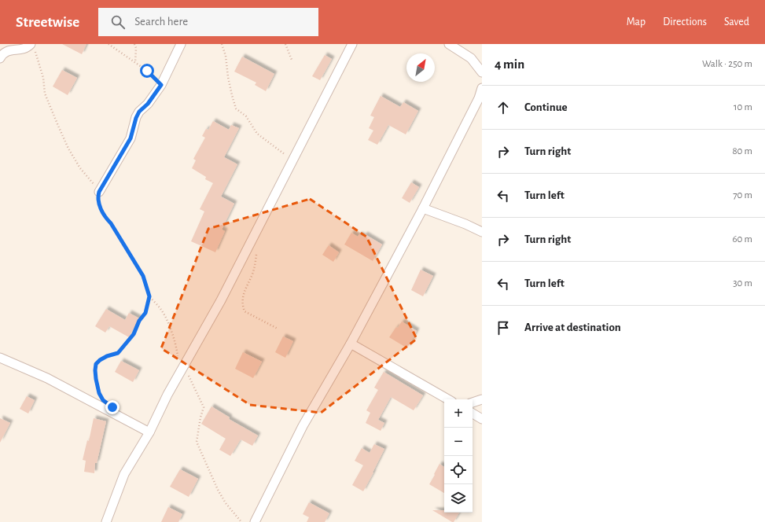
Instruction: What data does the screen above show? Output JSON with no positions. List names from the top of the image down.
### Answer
{
  "north": "top right",
  "page": {
    "header": "Streetwise",
    "search": "Search here",
    "nav": ["Map", "Directions", "Saved"],
    "heading": ["4 min", "Walk · 250 m"],
    "list": [
      ["Continue", "10 m"],
      ["Turn right", "80 m"],
      ["Turn left", "70 m"],
      ["Turn right", "60 m"],
      ["Turn left", "30 m"],
      "Arrive at destination"
    ],
    "map_buttons": ["+", "−"]
  }
}
